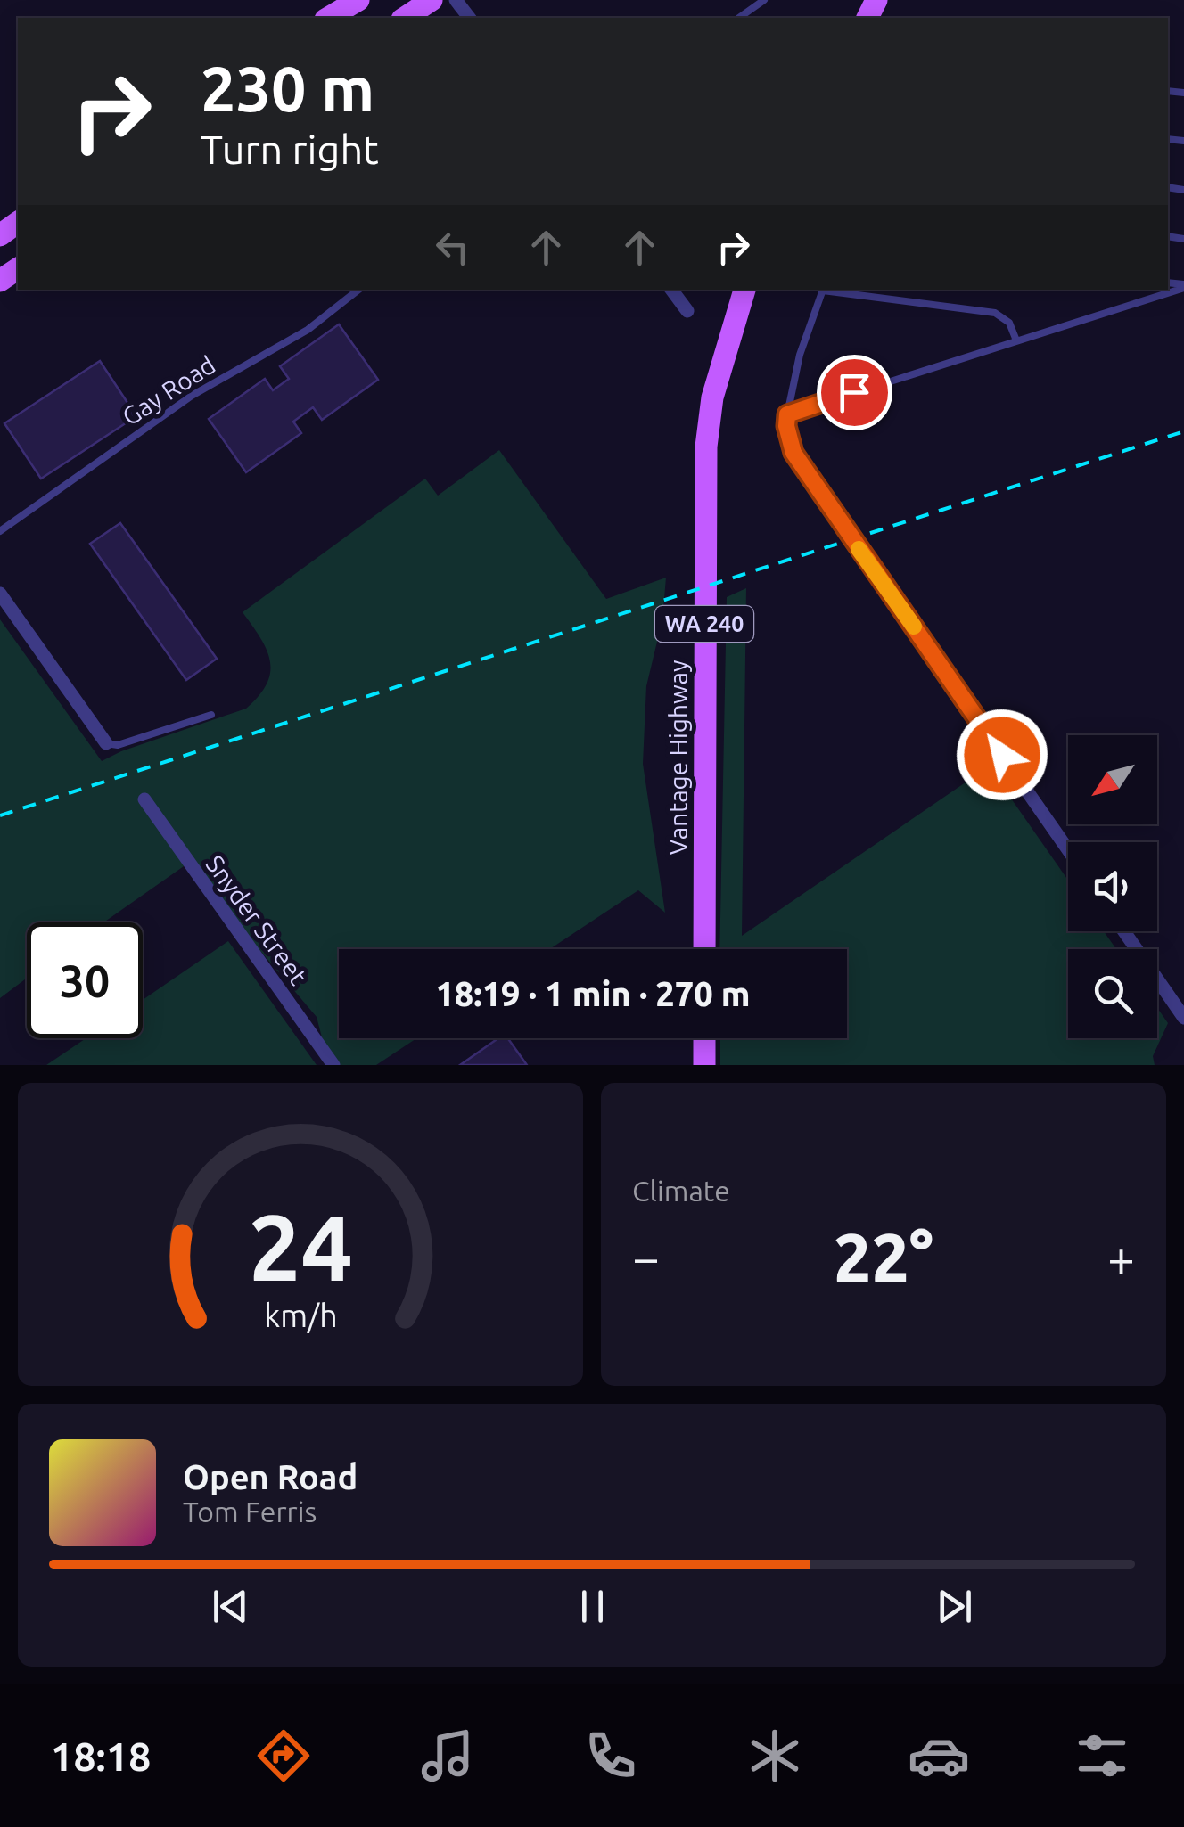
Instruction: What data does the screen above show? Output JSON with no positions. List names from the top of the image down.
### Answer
{
  "streets": {
    "main road": ["WA 240", "Vantage Highway"],
    "street": ["Snyder Street"],
    "lane": ["Gay Road"]
  },
  "north": "bottom left",
  "page": {
    "turn": ["230 m", "Turn right"],
    "limit": "30",
    "trip": "18:19 · 1 min · 270 m",
    "tile": "Climate",
    "heat": ["−", "22°", "+"],
    "song": ["Open Road", "Tom Ferris"],
    "tabs": "18:18",
    "gauge": ["24", "km/h"]
  }
}
